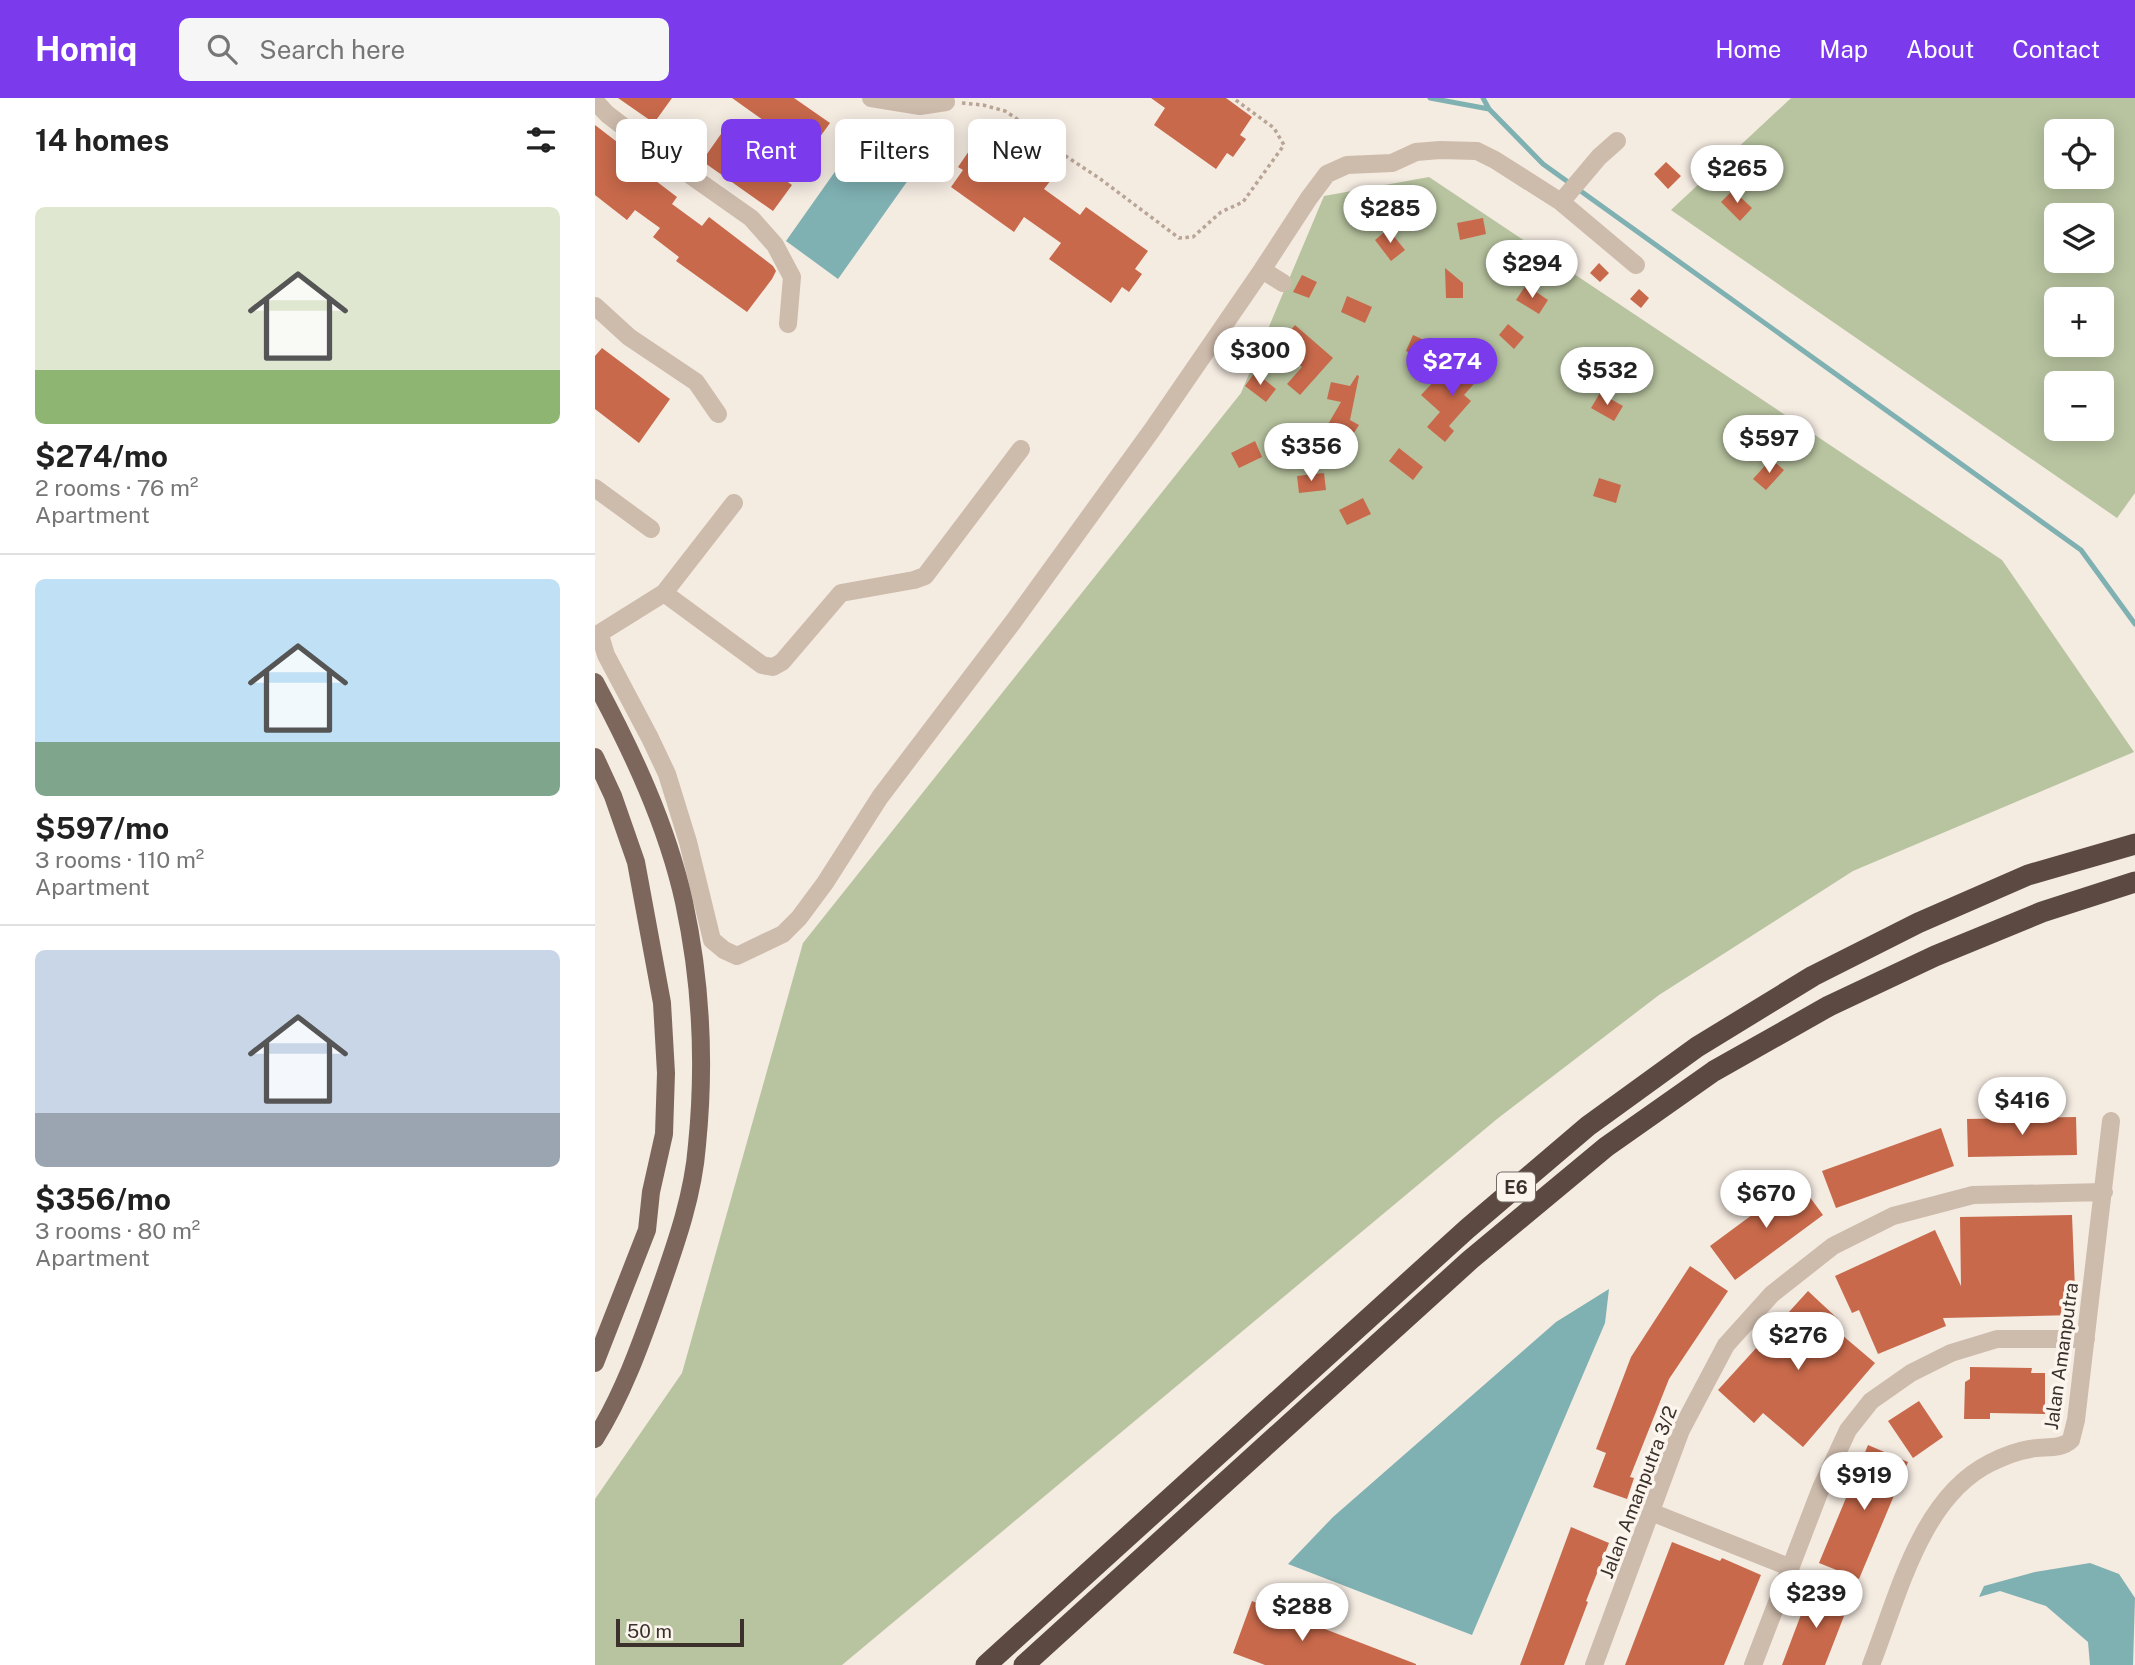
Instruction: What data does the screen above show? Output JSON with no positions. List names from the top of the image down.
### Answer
{
  "streets": {
    "highway": ["E6"],
    "street": ["Jalan Amanputra", "Jalan Amanputra 3/2"]
  },
  "crossings": [
    ["Jalan Amanputra", "Jalan Amanputra 3/2"]
  ],
  "scale_bar": "50 m",
  "page": {
    "header": "Homiq",
    "search": "Search here",
    "nav": [
      "Home",
      "Map",
      "About",
      "Contact"
    ],
    "heading": "14 homes",
    "map_buttons": ["+", "−"],
    "chip": [
      "Buy",
      "Rent",
      "Filters",
      "New"
    ],
    "price": [
      "$265",
      "$285",
      "$294",
      "$300",
      "$274",
      "$532",
      "$597",
      "$356",
      "$416",
      "$670",
      "$276",
      "$919",
      "$239",
      "$288"
    ],
    "list": [
      {
        "name": "$274/mo",
        "note": "2 rooms · 76 m² · Apartment"
      },
      {
        "name": "$597/mo",
        "note": "3 rooms · 110 m² · Apartment"
      },
      {
        "name": "$356/mo",
        "note": "3 rooms · 80 m² · Apartment"
      }
    ],
    "scale": "50 m"
  }
}
